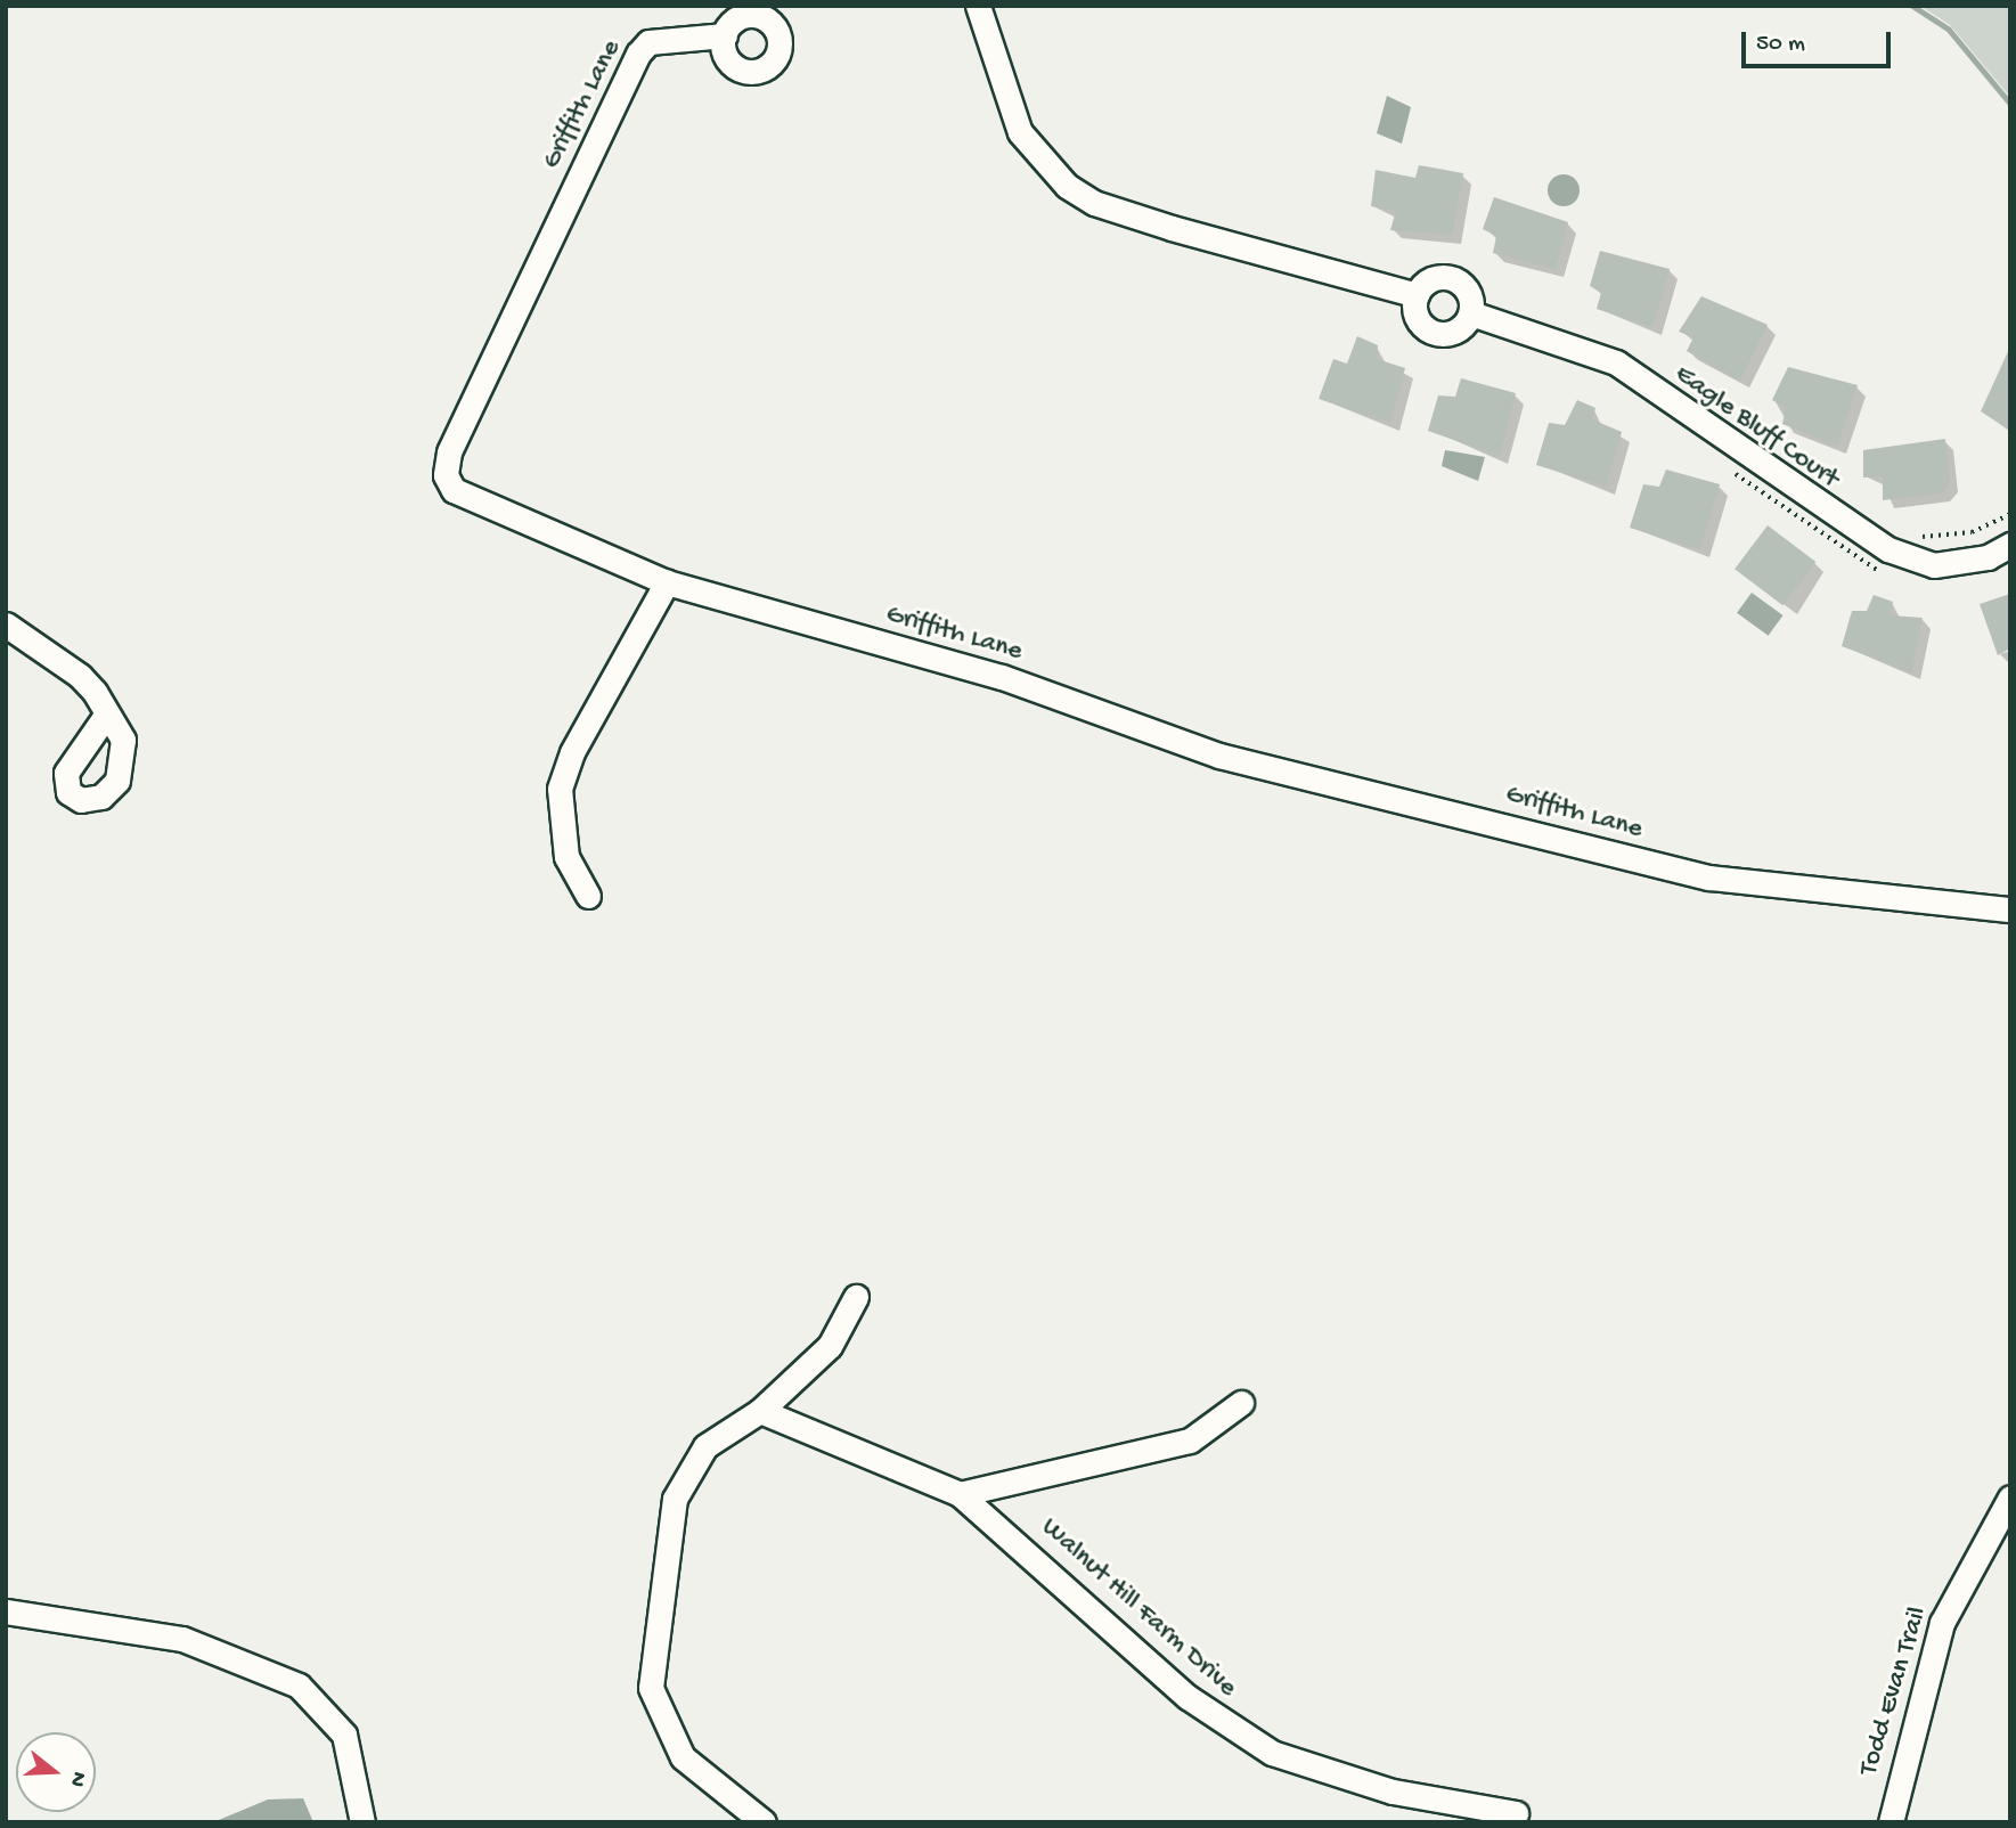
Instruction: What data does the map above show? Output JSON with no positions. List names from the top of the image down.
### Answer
{
  "streets": {
    "street": [
      "Griffith Lane",
      "Eagle Bluff Court",
      "Walnut Hill Farm Drive",
      "Todd Evan Trail"
    ]
  },
  "scale_bar": "50 m",
  "north": "right"
}
